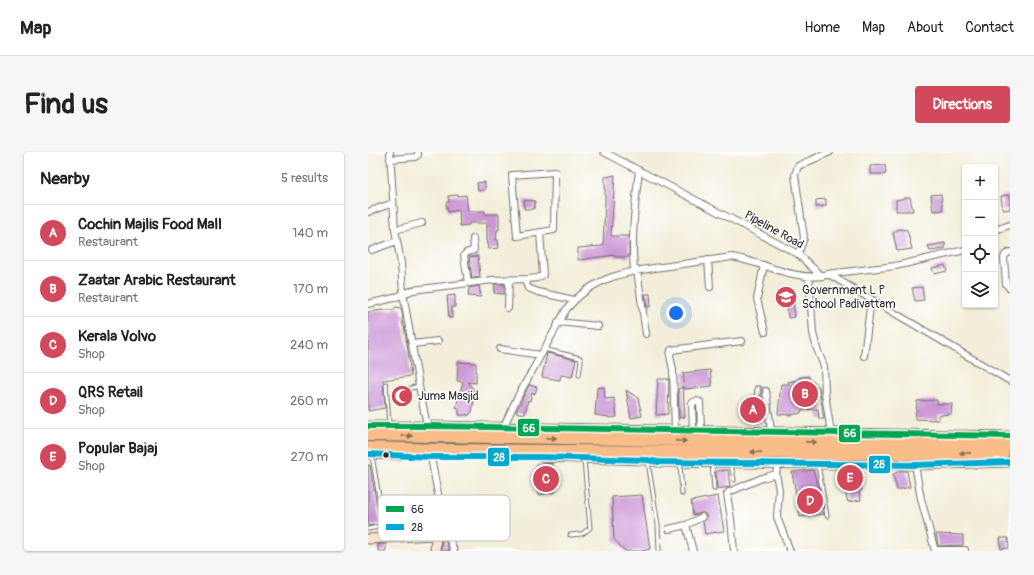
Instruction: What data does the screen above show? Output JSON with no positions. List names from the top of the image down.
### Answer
{
  "streets": {
    "street": ["Pipeline Road"]
  },
  "places": {
    "school or university": ["Government L P School Padivattam"],
    "mosque": ["Juma Masjid"]
  },
  "lines": ["transit line 66", "transit line 28"],
  "legend": ["66", "28"],
  "page": {
    "header": "Map",
    "nav": [
      "Home",
      "Map",
      "About",
      "Contact"
    ],
    "buttons": "Directions",
    "title": "Find us",
    "heading": ["Nearby", "5 results"],
    "map_buttons": ["+", "−"],
    "list": [
      {
        "mark": "A",
        "name": "Cochin Majlis Food Mall",
        "note": "Restaurant",
        "value": "140 m"
      },
      {
        "mark": "B",
        "name": "Zaatar Arabic Restaurant",
        "note": "Restaurant",
        "value": "170 m"
      },
      {
        "mark": "C",
        "name": "Kerala Volvo",
        "note": "Shop",
        "value": "240 m"
      },
      {
        "mark": "D",
        "name": "QRS Retail",
        "note": "Shop",
        "value": "260 m"
      },
      {
        "mark": "E",
        "name": "Popular Bajaj",
        "note": "Shop",
        "value": "270 m"
      }
    ],
    "pins": [
      "B",
      "A",
      "E",
      "C",
      "D"
    ]
  }
}
